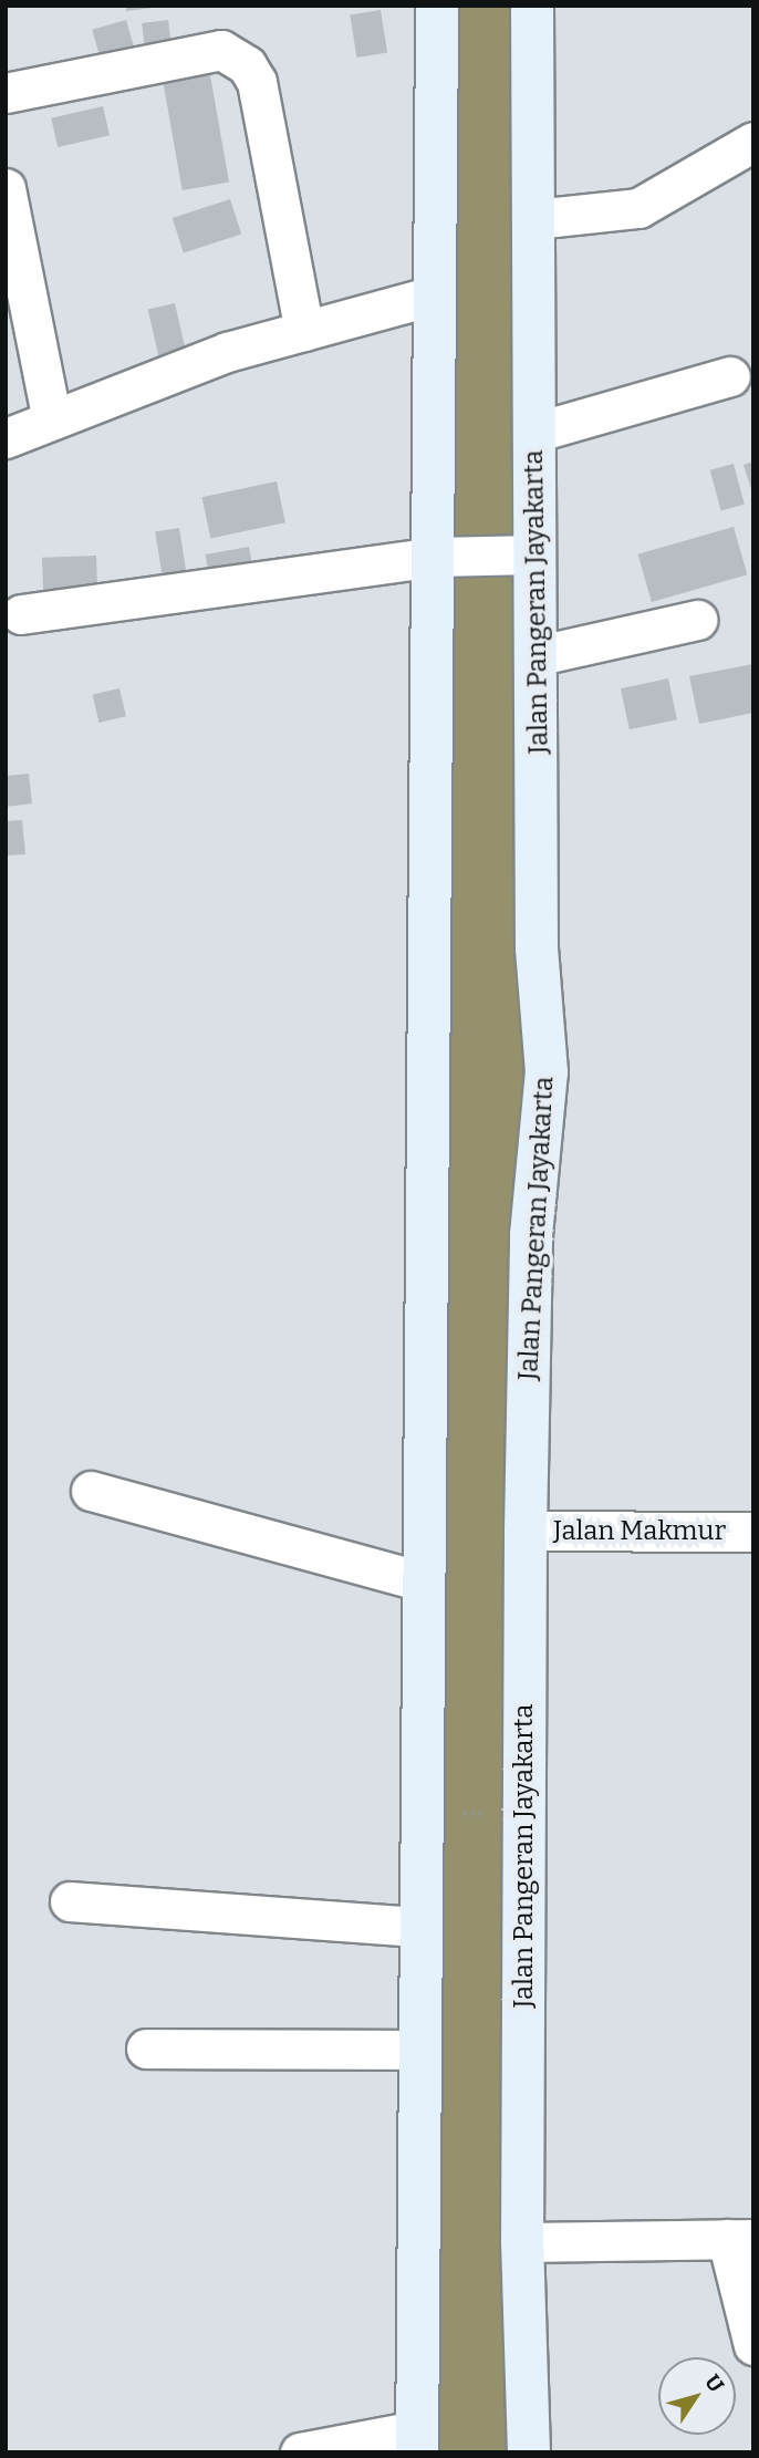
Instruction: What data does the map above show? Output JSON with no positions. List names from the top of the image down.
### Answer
{
  "streets": {
    "street": ["Jalan Pangeran Jayakarta", "Jalan Makmur"]
  },
  "crossings": [
    ["Jalan Pangeran Jayakarta", "Jalan Makmur"]
  ],
  "north": "top right"
}
